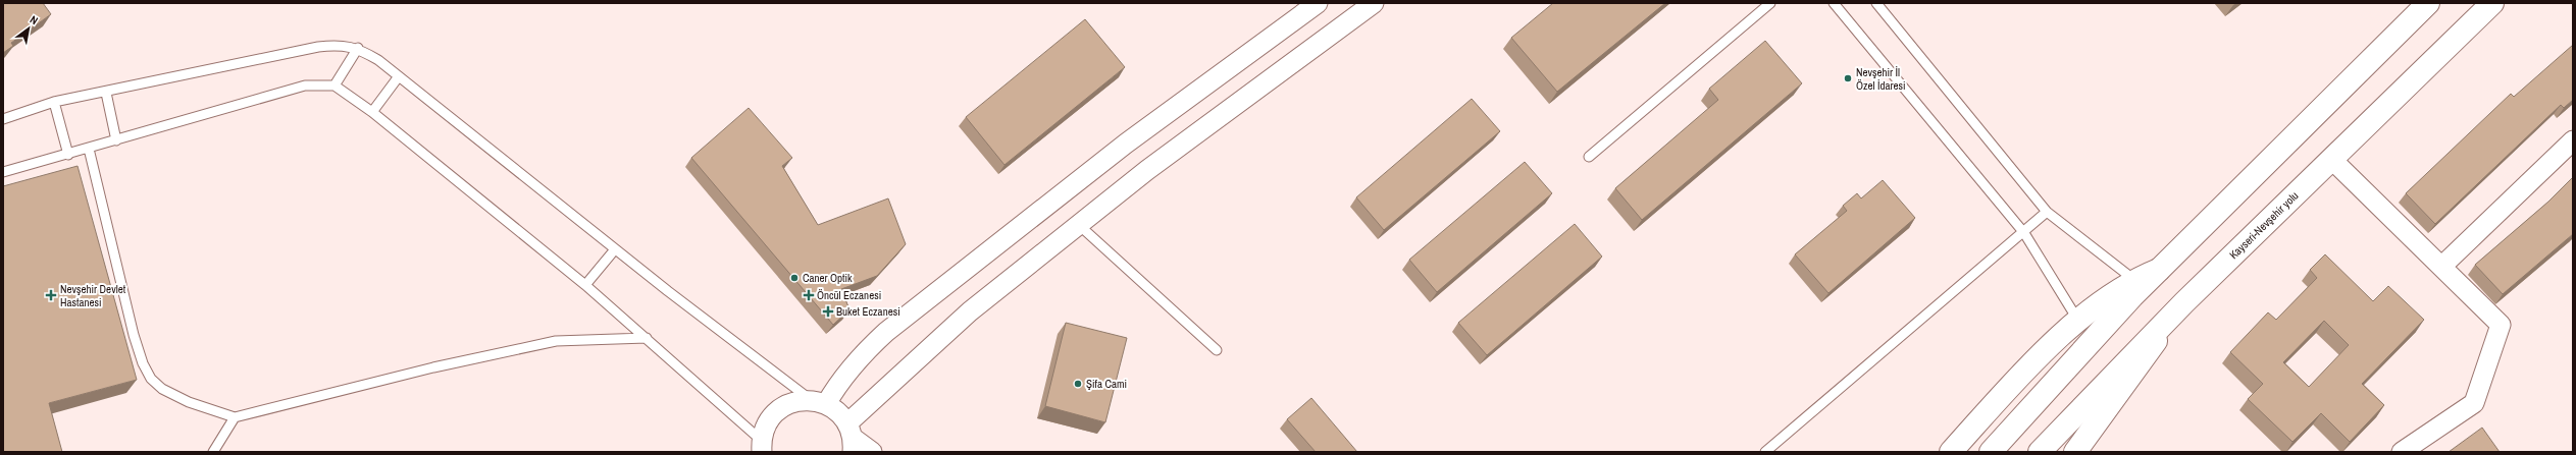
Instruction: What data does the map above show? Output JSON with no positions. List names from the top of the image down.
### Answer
{
  "streets": {
    "main road": ["Kayseri-Nevşehir yolu"]
  },
  "places": {
    "other": ["Nevşehir İl Özel İdaresi", "Caner Optik", "Şifa Cami"],
    "health": ["Nevşehir Devlet Hastanesi", "Öncül Eczanesi", "Buket Eczanesi"]
  },
  "north": "top right"
}
